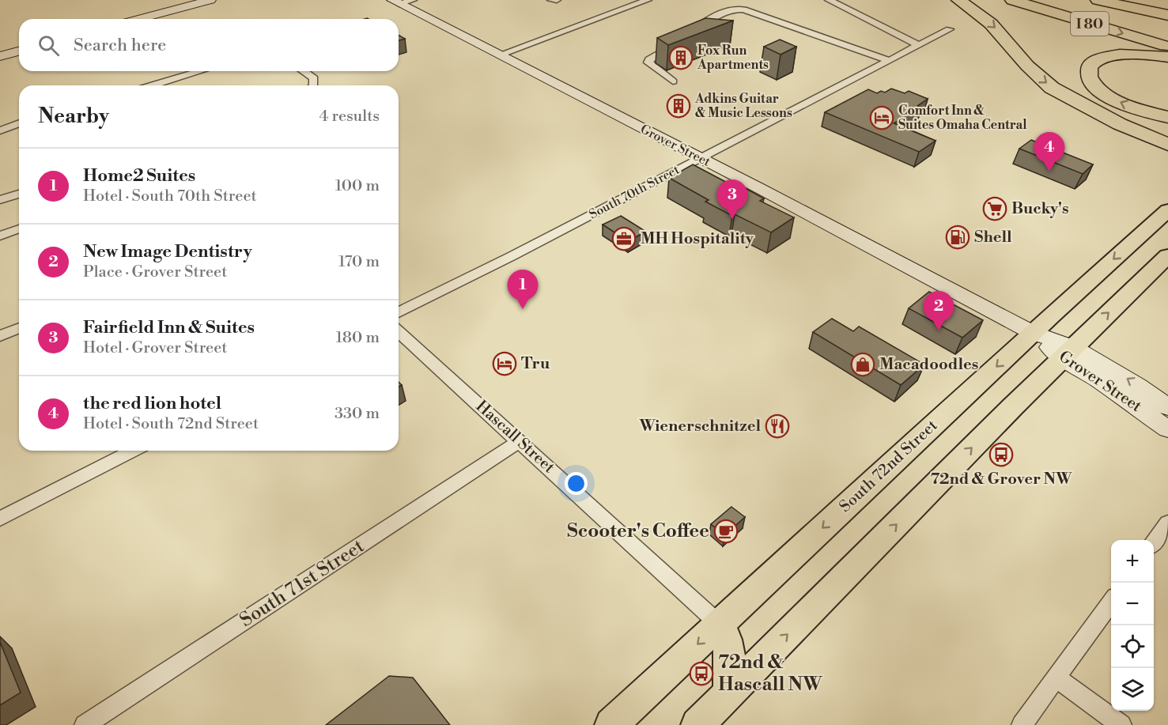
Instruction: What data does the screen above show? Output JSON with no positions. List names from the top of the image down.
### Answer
{
  "streets": {
    "highway": ["I 80"],
    "main road": ["Grover Street", "South 72nd Street"],
    "street": ["South 70th Street", "Hascall Street", "South 71st Street"]
  },
  "crossings": [
    ["Grover Street", "South 70th Street"],
    ["Grover Street", "South 72nd Street"],
    ["Hascall Street", "South 72nd Street"],
    ["Hascall Street", "South 71st Street"]
  ],
  "places": {
    "building": ["Fox Run Apartments", "Adkins Guitar & Music Lessons"],
    "hotel": ["Comfort Inn & Suites Omaha Central", "Tru"],
    "supermarket": ["Bucky's"],
    "fuel station": ["Shell"],
    "office": ["MH Hospitality"],
    "shop": ["Macadoodles"],
    "restaurant": ["Wienerschnitzel"],
    "bus stop": ["72nd & Grover NW", "72nd & Hascall NW"],
    "cafe": ["Scooter's Coffee"]
  },
  "page": {
    "search": "Search here",
    "heading": ["Nearby", "4 results"],
    "pins": [
      "4",
      "3",
      "1",
      "2"
    ],
    "list": [
      {
        "mark": "1",
        "name": "Home2 Suites",
        "note": "Hotel · South 70th Street",
        "value": "100 m"
      },
      {
        "mark": "2",
        "name": "New Image Dentistry",
        "note": "Place · Grover Street",
        "value": "170 m"
      },
      {
        "mark": "3",
        "name": "Fairfield Inn & Suites",
        "note": "Hotel · Grover Street",
        "value": "180 m"
      },
      {
        "mark": "4",
        "name": "the red lion hotel",
        "note": "Hotel · South 72nd Street",
        "value": "330 m"
      }
    ],
    "map_buttons": ["+", "−"]
  }
}
